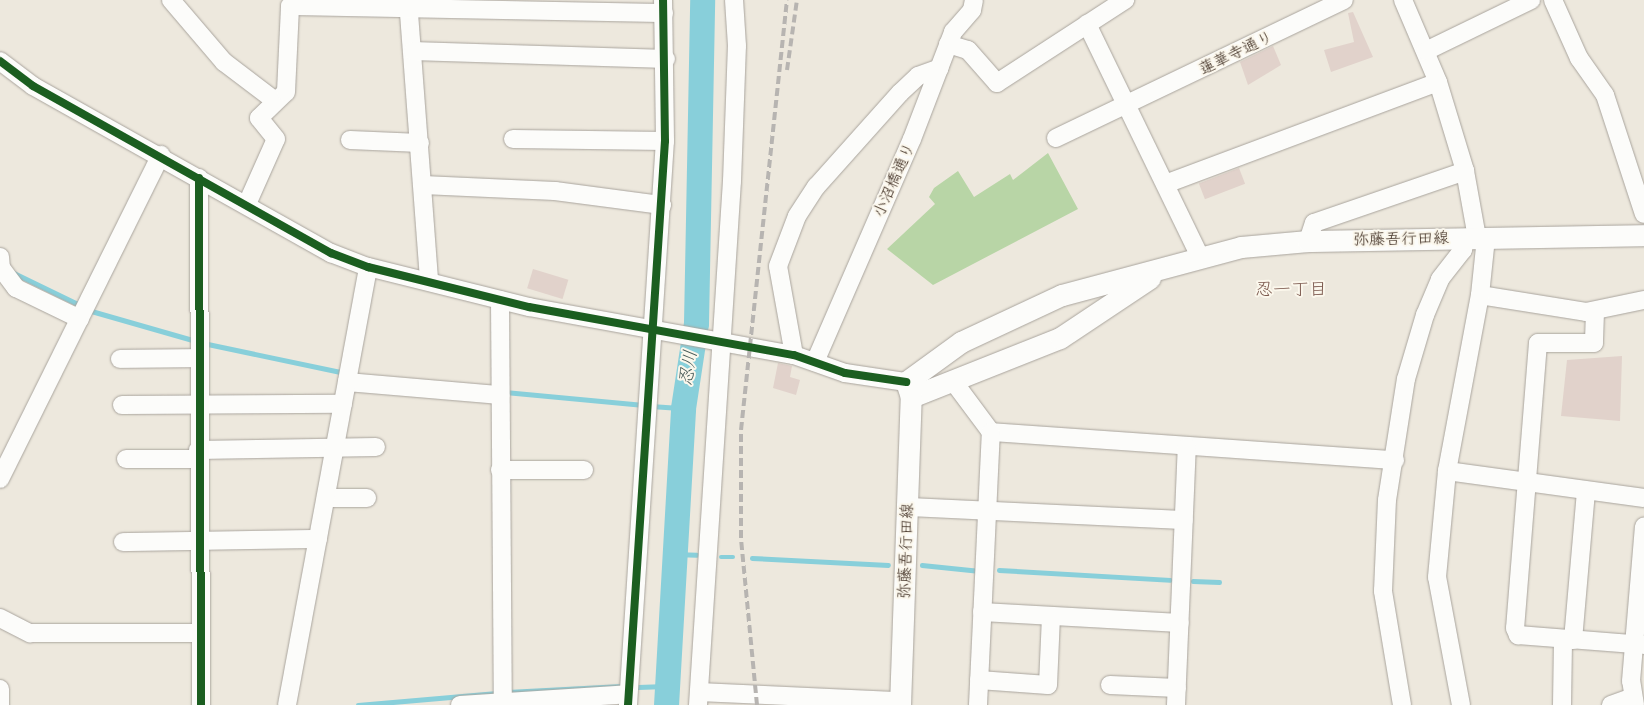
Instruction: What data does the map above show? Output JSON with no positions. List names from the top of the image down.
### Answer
{
  "streets": {
    "main road": ["弥藤吾行田線"],
    "street": ["蓮華寺通り", "小沼橋通り"]
  },
  "districts": ["忍一丁目"],
  "water": ["忍川"]
}
